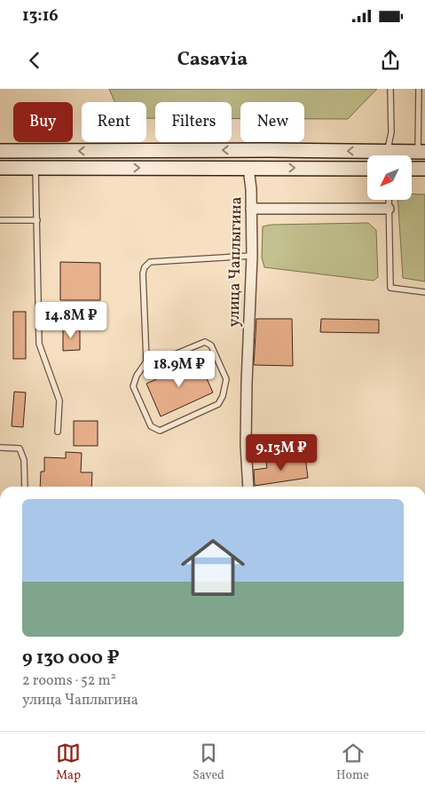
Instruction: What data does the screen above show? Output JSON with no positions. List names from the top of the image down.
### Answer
{
  "streets": {
    "street": ["улица Чаплыгина"]
  },
  "north": "bottom left",
  "page": {
    "status": "13:16",
    "header": "Casavia",
    "chip": [
      "Buy",
      "Rent",
      "Filters",
      "New"
    ],
    "price": ["14.8M ₽", "18.9M ₽", "9.13M ₽"],
    "list": [
      {
        "name": "9 130 000 ₽",
        "note": "2 rooms · 52 m² · улица Чаплыгина"
      }
    ],
    "tabs": ["Map", "Saved", "Home"]
  }
}
